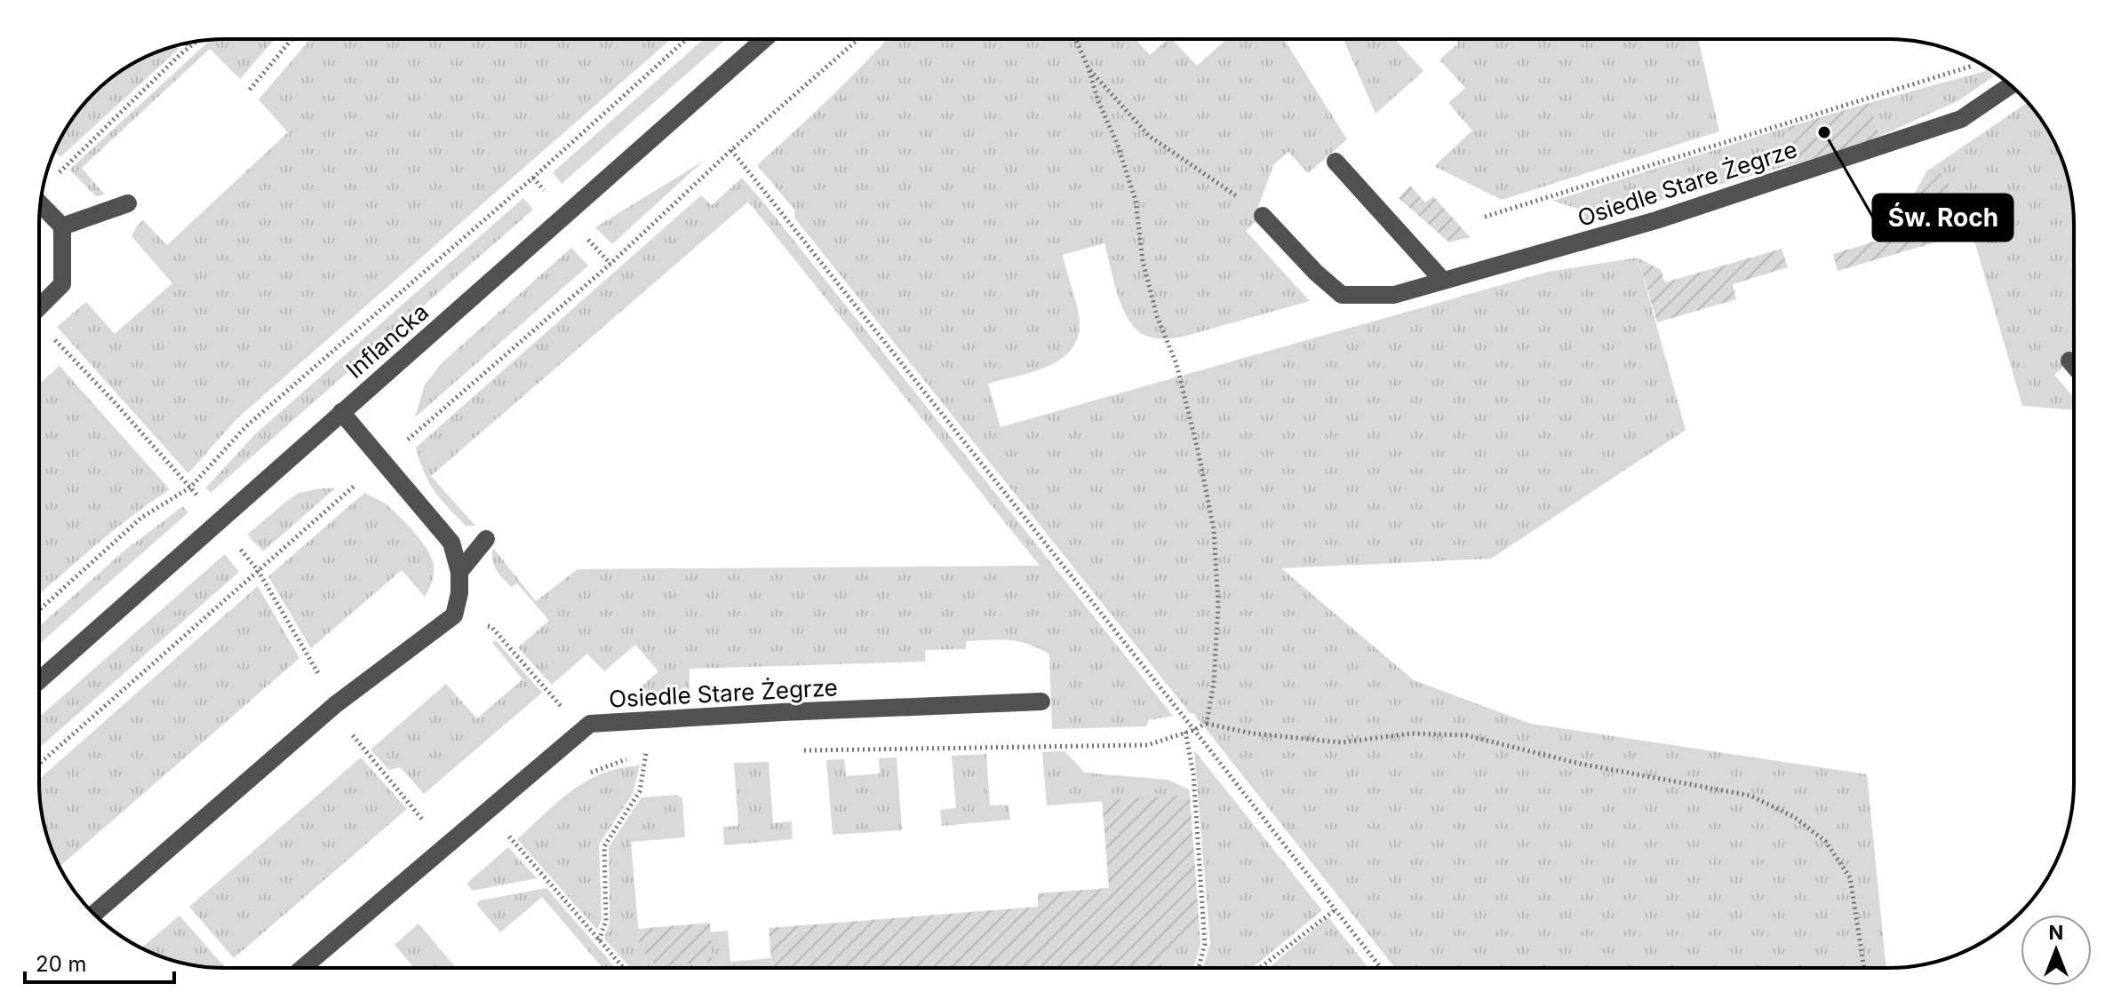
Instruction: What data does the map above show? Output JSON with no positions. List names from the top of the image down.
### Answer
{
  "streets": {
    "street": ["Osiedle Stare Żegrze", "Inflancka"]
  },
  "places": ["Św. Roch"],
  "scale_bar": "20 m",
  "north": "top"
}
